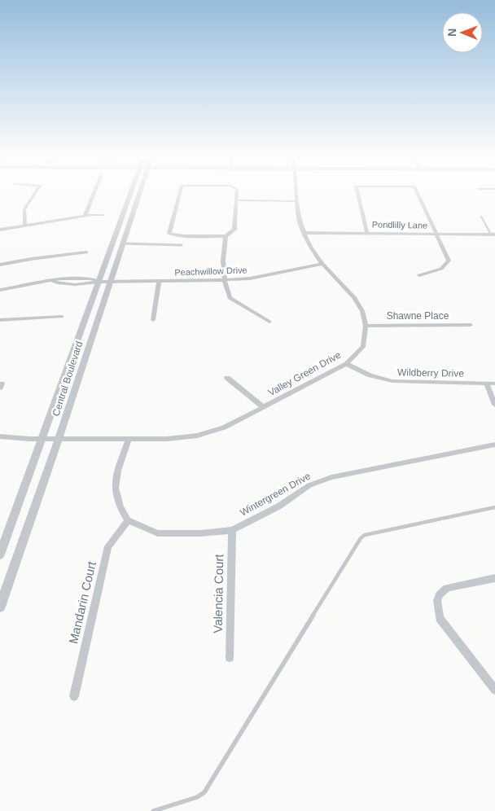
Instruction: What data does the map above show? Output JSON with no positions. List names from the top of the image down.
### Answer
{
  "streets": {
    "street": [
      "Pondlilly Lane",
      "Peachwillow Drive",
      "Shawne Place",
      "Wildberry Drive",
      "Valley Green Drive",
      "Central Boulevard",
      "Wintergreen Drive",
      "Valencia Court",
      "Mandarin Court"
    ]
  },
  "crossings": [
    ["Pondlilly Lane", "Valley Green Drive"],
    ["Peachwillow Drive", "Valley Green Drive"],
    ["Peachwillow Drive", "Central Boulevard"],
    ["Shawne Place", "Valley Green Drive"],
    ["Wildberry Drive", "Valley Green Drive"],
    ["Valley Green Drive", "Central Boulevard"],
    ["Wintergreen Drive", "Valencia Court"],
    ["Wintergreen Drive", "Mandarin Court"]
  ],
  "north": "left"
}
